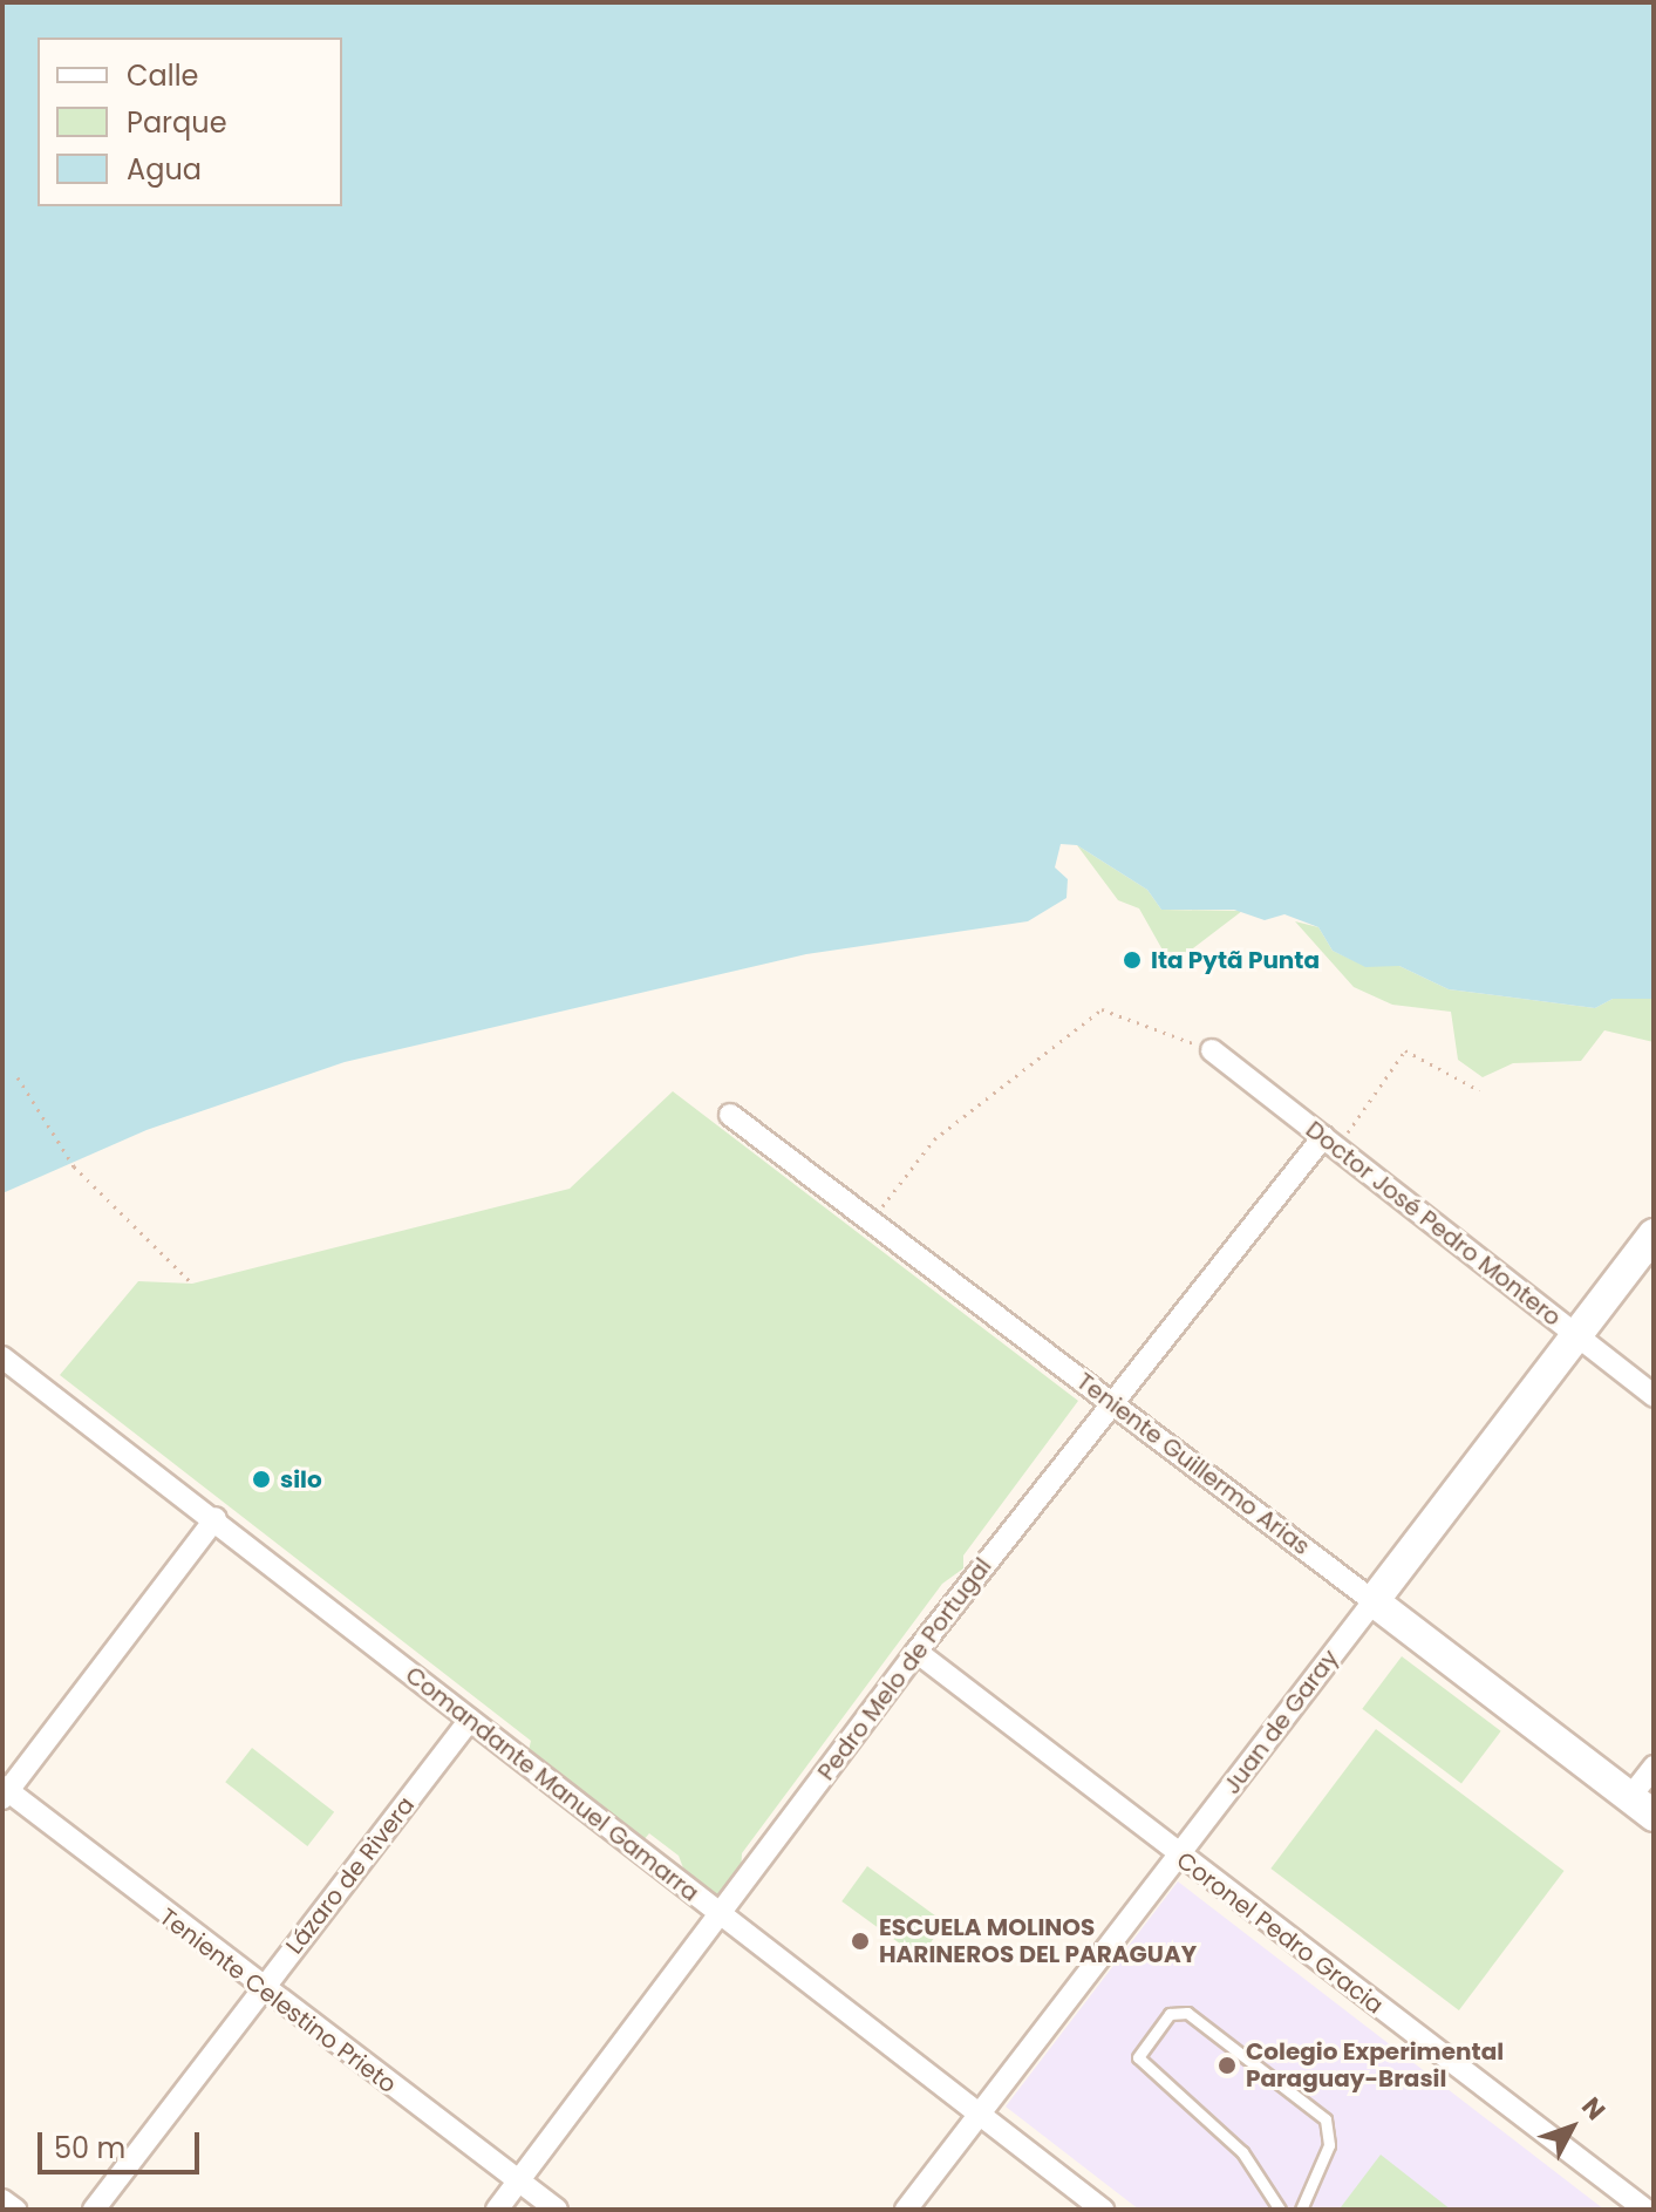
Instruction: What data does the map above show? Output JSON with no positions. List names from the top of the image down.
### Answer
{
  "streets": {
    "street": [
      "Doctor José Pedro Montero",
      "Teniente Guillermo Arias",
      "Pedro Melo de Portugal",
      "Juan de Garay",
      "Comandante Manuel Gamarra",
      "Lázaro de Rivera",
      "Coronel Pedro Gracia",
      "Teniente Celestino Prieto"
    ]
  },
  "crossings": [
    ["Doctor José Pedro Montero", "Pedro Melo de Portugal"],
    ["Doctor José Pedro Montero", "Juan de Garay"],
    ["Teniente Guillermo Arias", "Pedro Melo de Portugal"],
    ["Teniente Guillermo Arias", "Juan de Garay"],
    ["Pedro Melo de Portugal", "Comandante Manuel Gamarra"],
    ["Pedro Melo de Portugal", "Coronel Pedro Gracia"],
    ["Pedro Melo de Portugal", "Teniente Celestino Prieto"],
    ["Juan de Garay", "Comandante Manuel Gamarra"],
    ["Juan de Garay", "Coronel Pedro Gracia"],
    ["Comandante Manuel Gamarra", "Lázaro de Rivera"],
    ["Lázaro de Rivera", "Teniente Celestino Prieto"]
  ],
  "places": [
    "Ita Pytã Punta",
    "silo",
    "ESCUELA MOLINOS HARINEROS DEL PARAGUAY",
    "Colegio Experimental Paraguay-Brasil"
  ],
  "legend": ["Calle", "Parque", "Agua"],
  "scale_bar": "50 m",
  "north": "top right"
}
